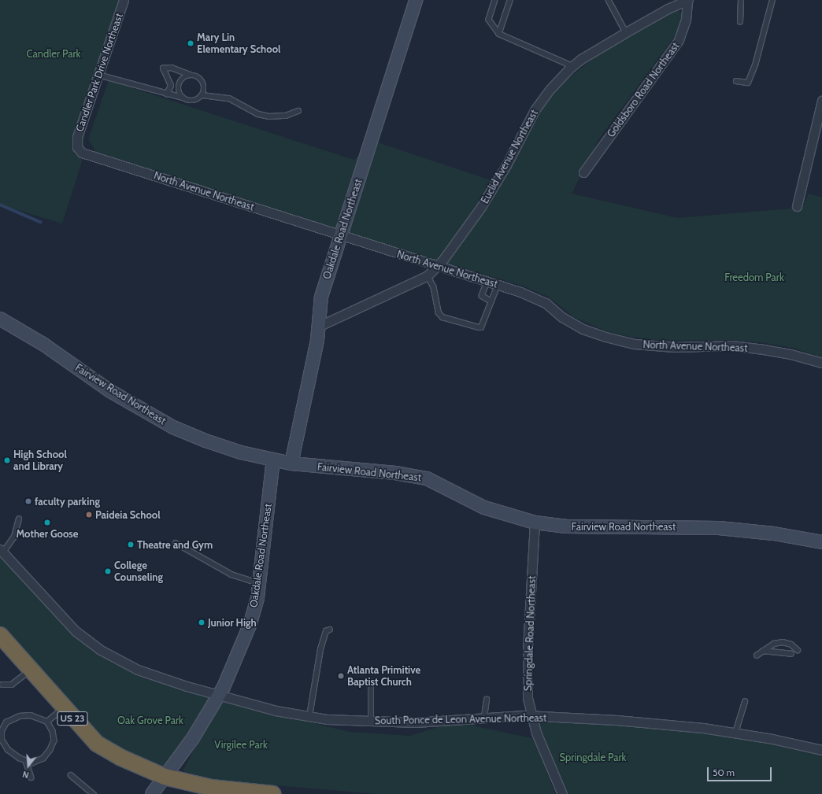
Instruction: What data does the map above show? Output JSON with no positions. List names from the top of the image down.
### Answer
{
  "streets": {
    "highway": ["US 23"],
    "street": [
      "Candler Park Drive Northeast",
      "Goldsboro Road Northeast",
      "Euclid Avenue Northeast",
      "North Avenue Northeast",
      "Oakdale Road Northeast",
      "Fairview Road Northeast",
      "Springdale Road Northeast",
      "South Ponce de Leon Avenue Northeast"
    ]
  },
  "crossings": [
    ["Candler Park Drive Northeast", "North Avenue Northeast"],
    ["Goldsboro Road Northeast", "Euclid Avenue Northeast"],
    ["Euclid Avenue Northeast", "North Avenue Northeast"],
    ["Euclid Avenue Northeast", "Oakdale Road Northeast"],
    ["North Avenue Northeast", "Oakdale Road Northeast"],
    ["Oakdale Road Northeast", "Fairview Road Northeast"],
    ["Oakdale Road Northeast", "US 23"],
    ["Oakdale Road Northeast", "South Ponce de Leon Avenue Northeast"],
    ["Fairview Road Northeast", "Springdale Road Northeast"],
    ["Springdale Road Northeast", "South Ponce de Leon Avenue Northeast"]
  ],
  "parks": [
    "Candler Park",
    "Freedom Park",
    "Oak Grove Park",
    "Virgilee Park",
    "Springdale Park"
  ],
  "places": [
    "Mary Lin Elementary School",
    "High School and Library",
    "faculty parking",
    "Paideia School",
    "Mother Goose",
    "Theatre and Gym",
    "College Counseling",
    "Junior High",
    "Atlanta Primitive Baptist Church"
  ],
  "scale_bar": "50 m",
  "north": "bottom"
}
